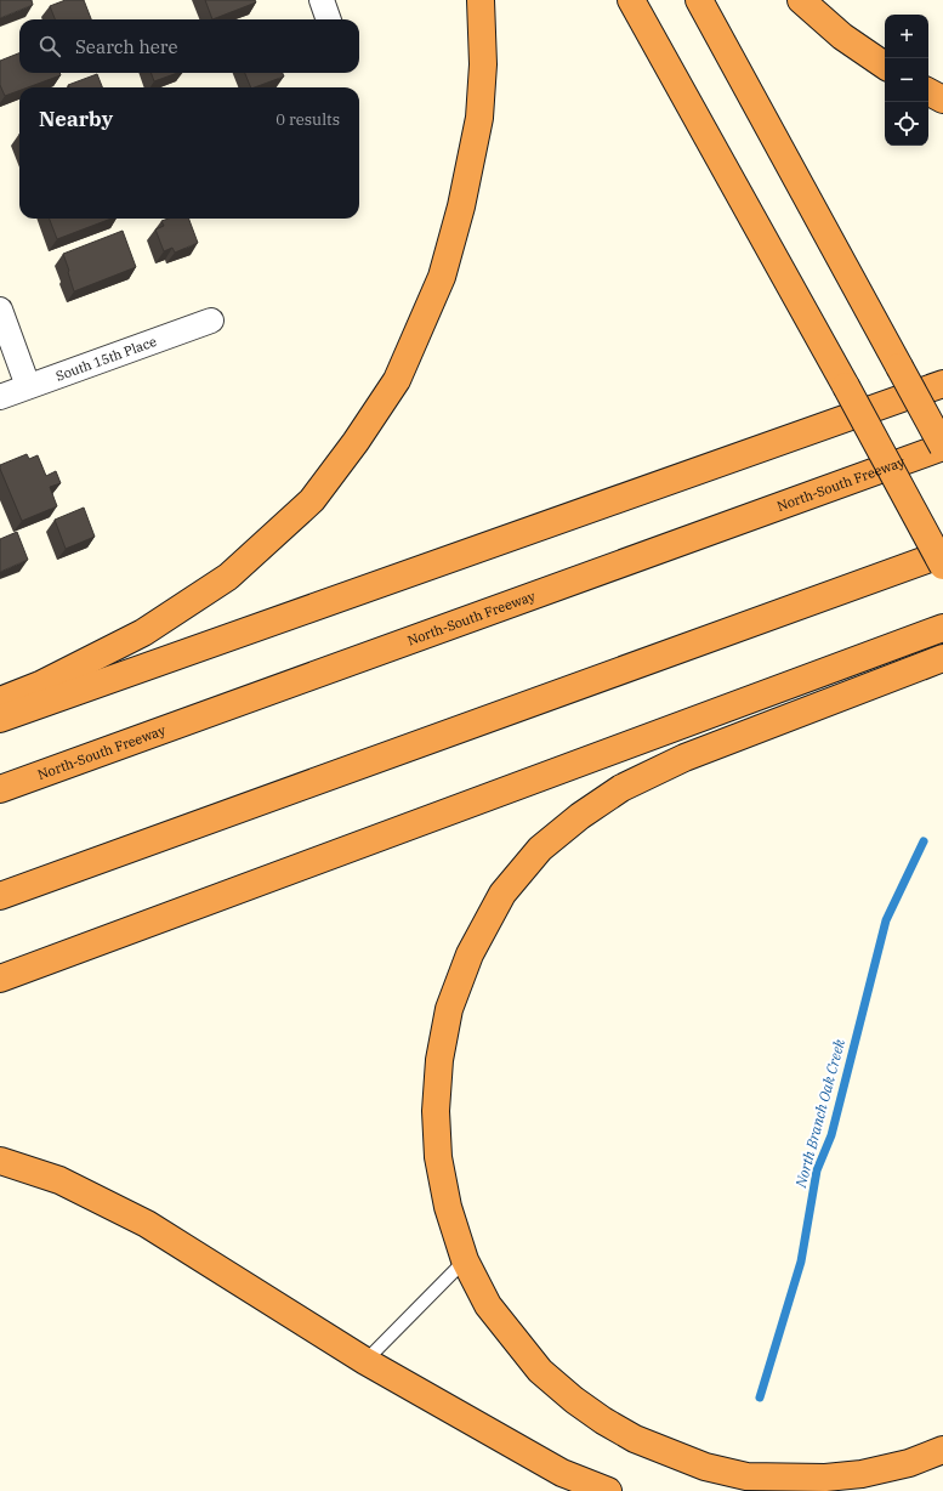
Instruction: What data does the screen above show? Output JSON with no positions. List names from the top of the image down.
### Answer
{
  "streets": {
    "highway": ["North-South Freeway"],
    "street": ["South 15th Place"]
  },
  "water": ["North Branch Oak Creek"],
  "page": {
    "map_buttons": ["+", "−"],
    "search": "Search here",
    "heading": ["Nearby", "0 results"]
  }
}
